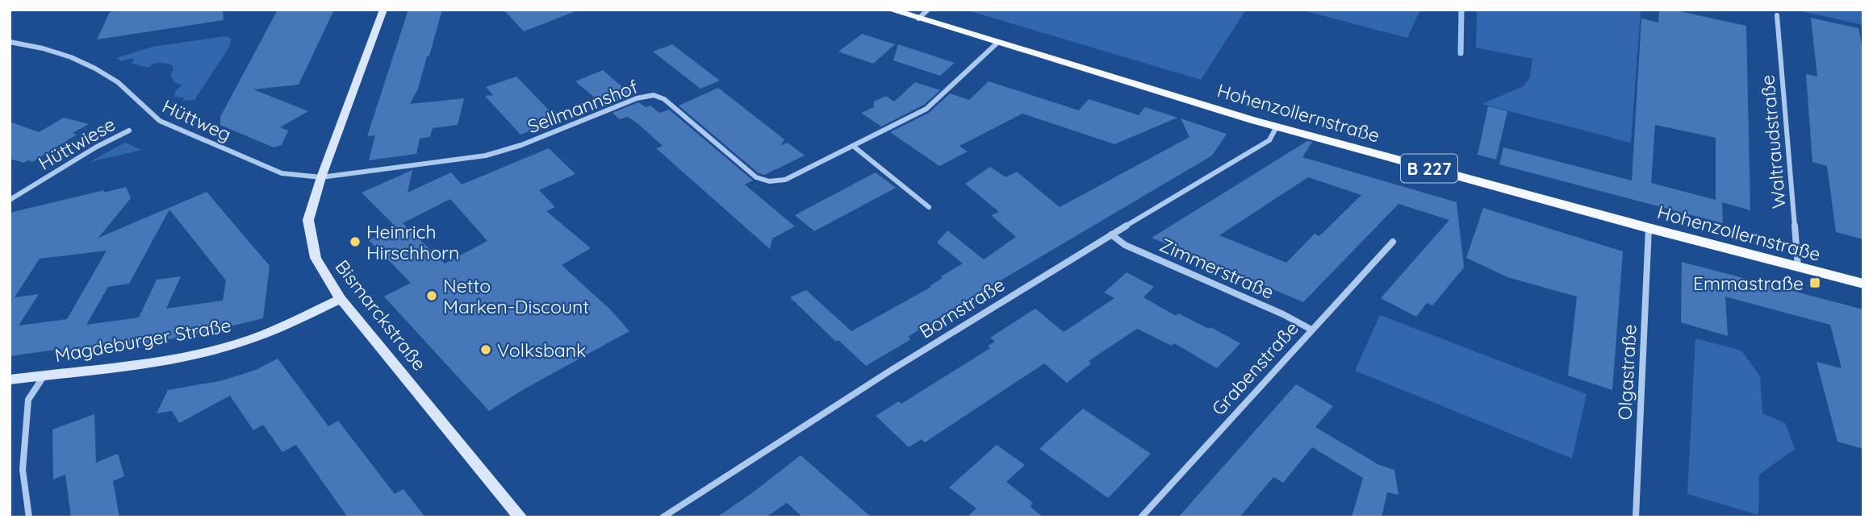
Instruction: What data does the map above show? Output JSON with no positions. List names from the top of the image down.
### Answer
{
  "streets": {
    "main road": [
      "Hohenzollernstraße",
      "B 227",
      "Bismarckstraße",
      "Magdeburger Straße"
    ],
    "street": [
      "Sellmannshof",
      "Hüttweg",
      "Waltraudstraße",
      "Hüttwiese",
      "Zimmerstraße",
      "Bornstraße",
      "Grabenstraße",
      "Olgastraße"
    ]
  },
  "crossings": [
    ["Sellmannshof", "Hohenzollernstraße"],
    ["Sellmannshof", "Hüttweg"],
    ["Sellmannshof", "Bismarckstraße"],
    ["Hohenzollernstraße", "Waltraudstraße"],
    ["Hohenzollernstraße", "Bornstraße"],
    ["Hohenzollernstraße", "Olgastraße"],
    ["Hüttweg", "Bismarckstraße"],
    ["Zimmerstraße", "Bornstraße"],
    ["Zimmerstraße", "Grabenstraße"],
    ["Bismarckstraße", "Magdeburger Straße"]
  ],
  "places": {
    "other": ["Heinrich Hirschhorn", "Netto Marken-Discount", "Volksbank"],
    "transit": ["Emmastraße"]
  }
}
